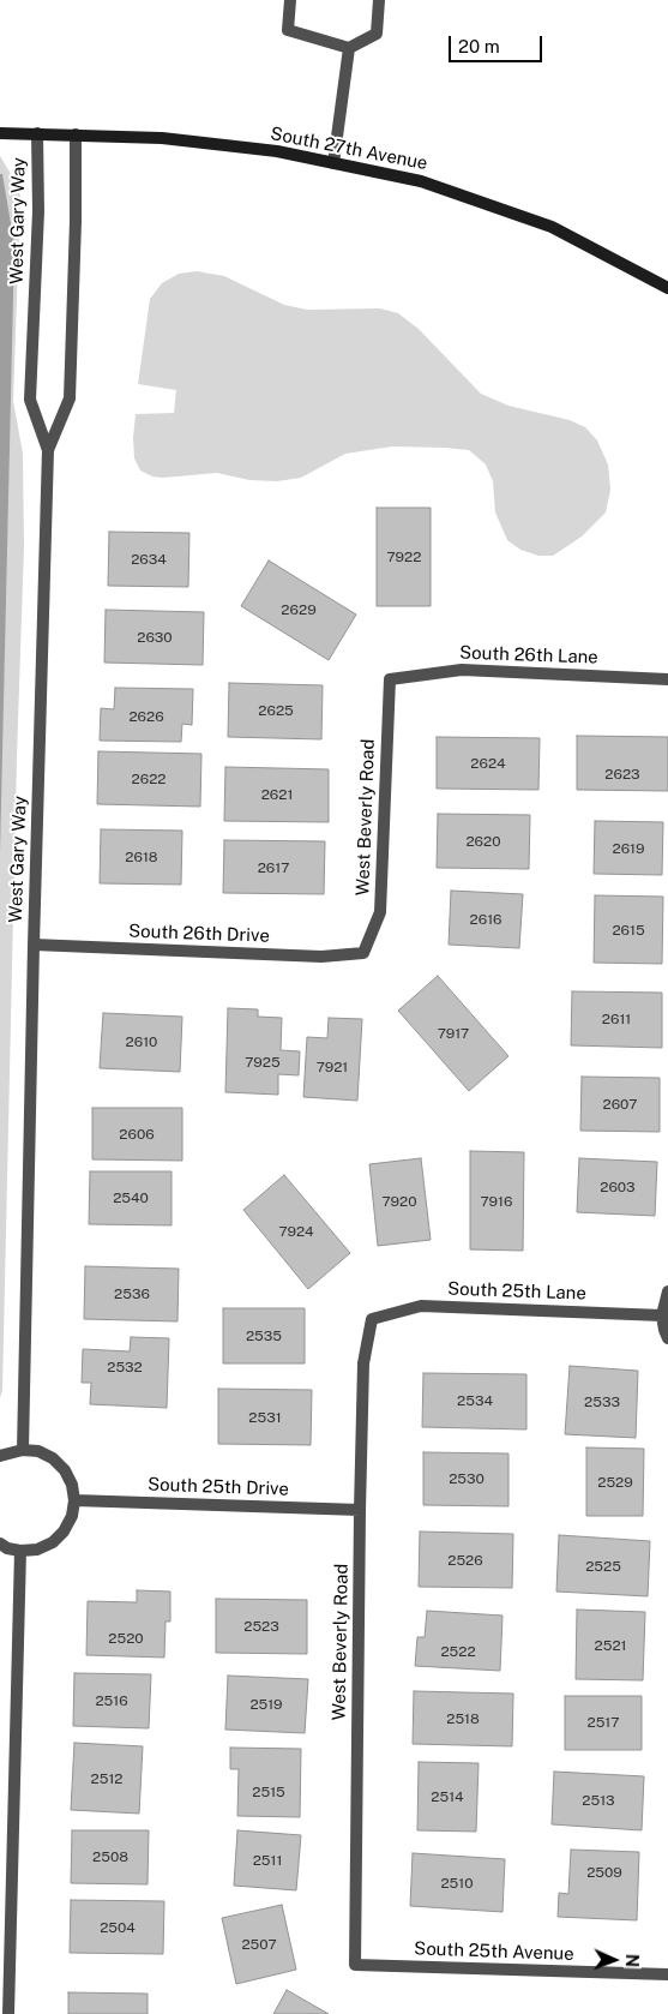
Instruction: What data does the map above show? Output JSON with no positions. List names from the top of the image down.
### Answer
{
  "streets": {
    "street": [
      "South 27th Avenue",
      "West Gary Way",
      "South 26th Lane",
      "West Beverly Road",
      "South 26th Drive",
      "South 25th Lane",
      "South 25th Drive",
      "South 25th Avenue"
    ]
  },
  "crossings": [
    ["South 27th Avenue", "West Gary Way"],
    ["West Gary Way", "South 26th Drive"],
    ["South 26th Lane", "West Beverly Road"],
    ["West Beverly Road", "South 26th Drive"],
    ["West Beverly Road", "South 25th Lane"],
    ["West Beverly Road", "South 25th Drive"],
    ["West Beverly Road", "South 25th Avenue"]
  ],
  "house_numbers": [
    "7922",
    "2634",
    "2629",
    "2630",
    "2625",
    "2626",
    "2624",
    "2623",
    "2622",
    "2621",
    "2620",
    "2619",
    "2618",
    "2617",
    "2616",
    "2615",
    "2611",
    "7917",
    "2610",
    "7925",
    "7921",
    "2607",
    "2606",
    "2603",
    "2540",
    "7920",
    "7916",
    "7924",
    "2536",
    "2535",
    "2532",
    "2534",
    "2533",
    "2531",
    "2530",
    "2529",
    "2526",
    "2525",
    "2523",
    "2520",
    "2521",
    "2522",
    "2516",
    "2519",
    "2518",
    "2517",
    "2512",
    "2515",
    "2514",
    "2513",
    "2508",
    "2511",
    "2509",
    "2510",
    "2504",
    "2507"
  ],
  "scale_bar": "20 m",
  "north": "right"
}
